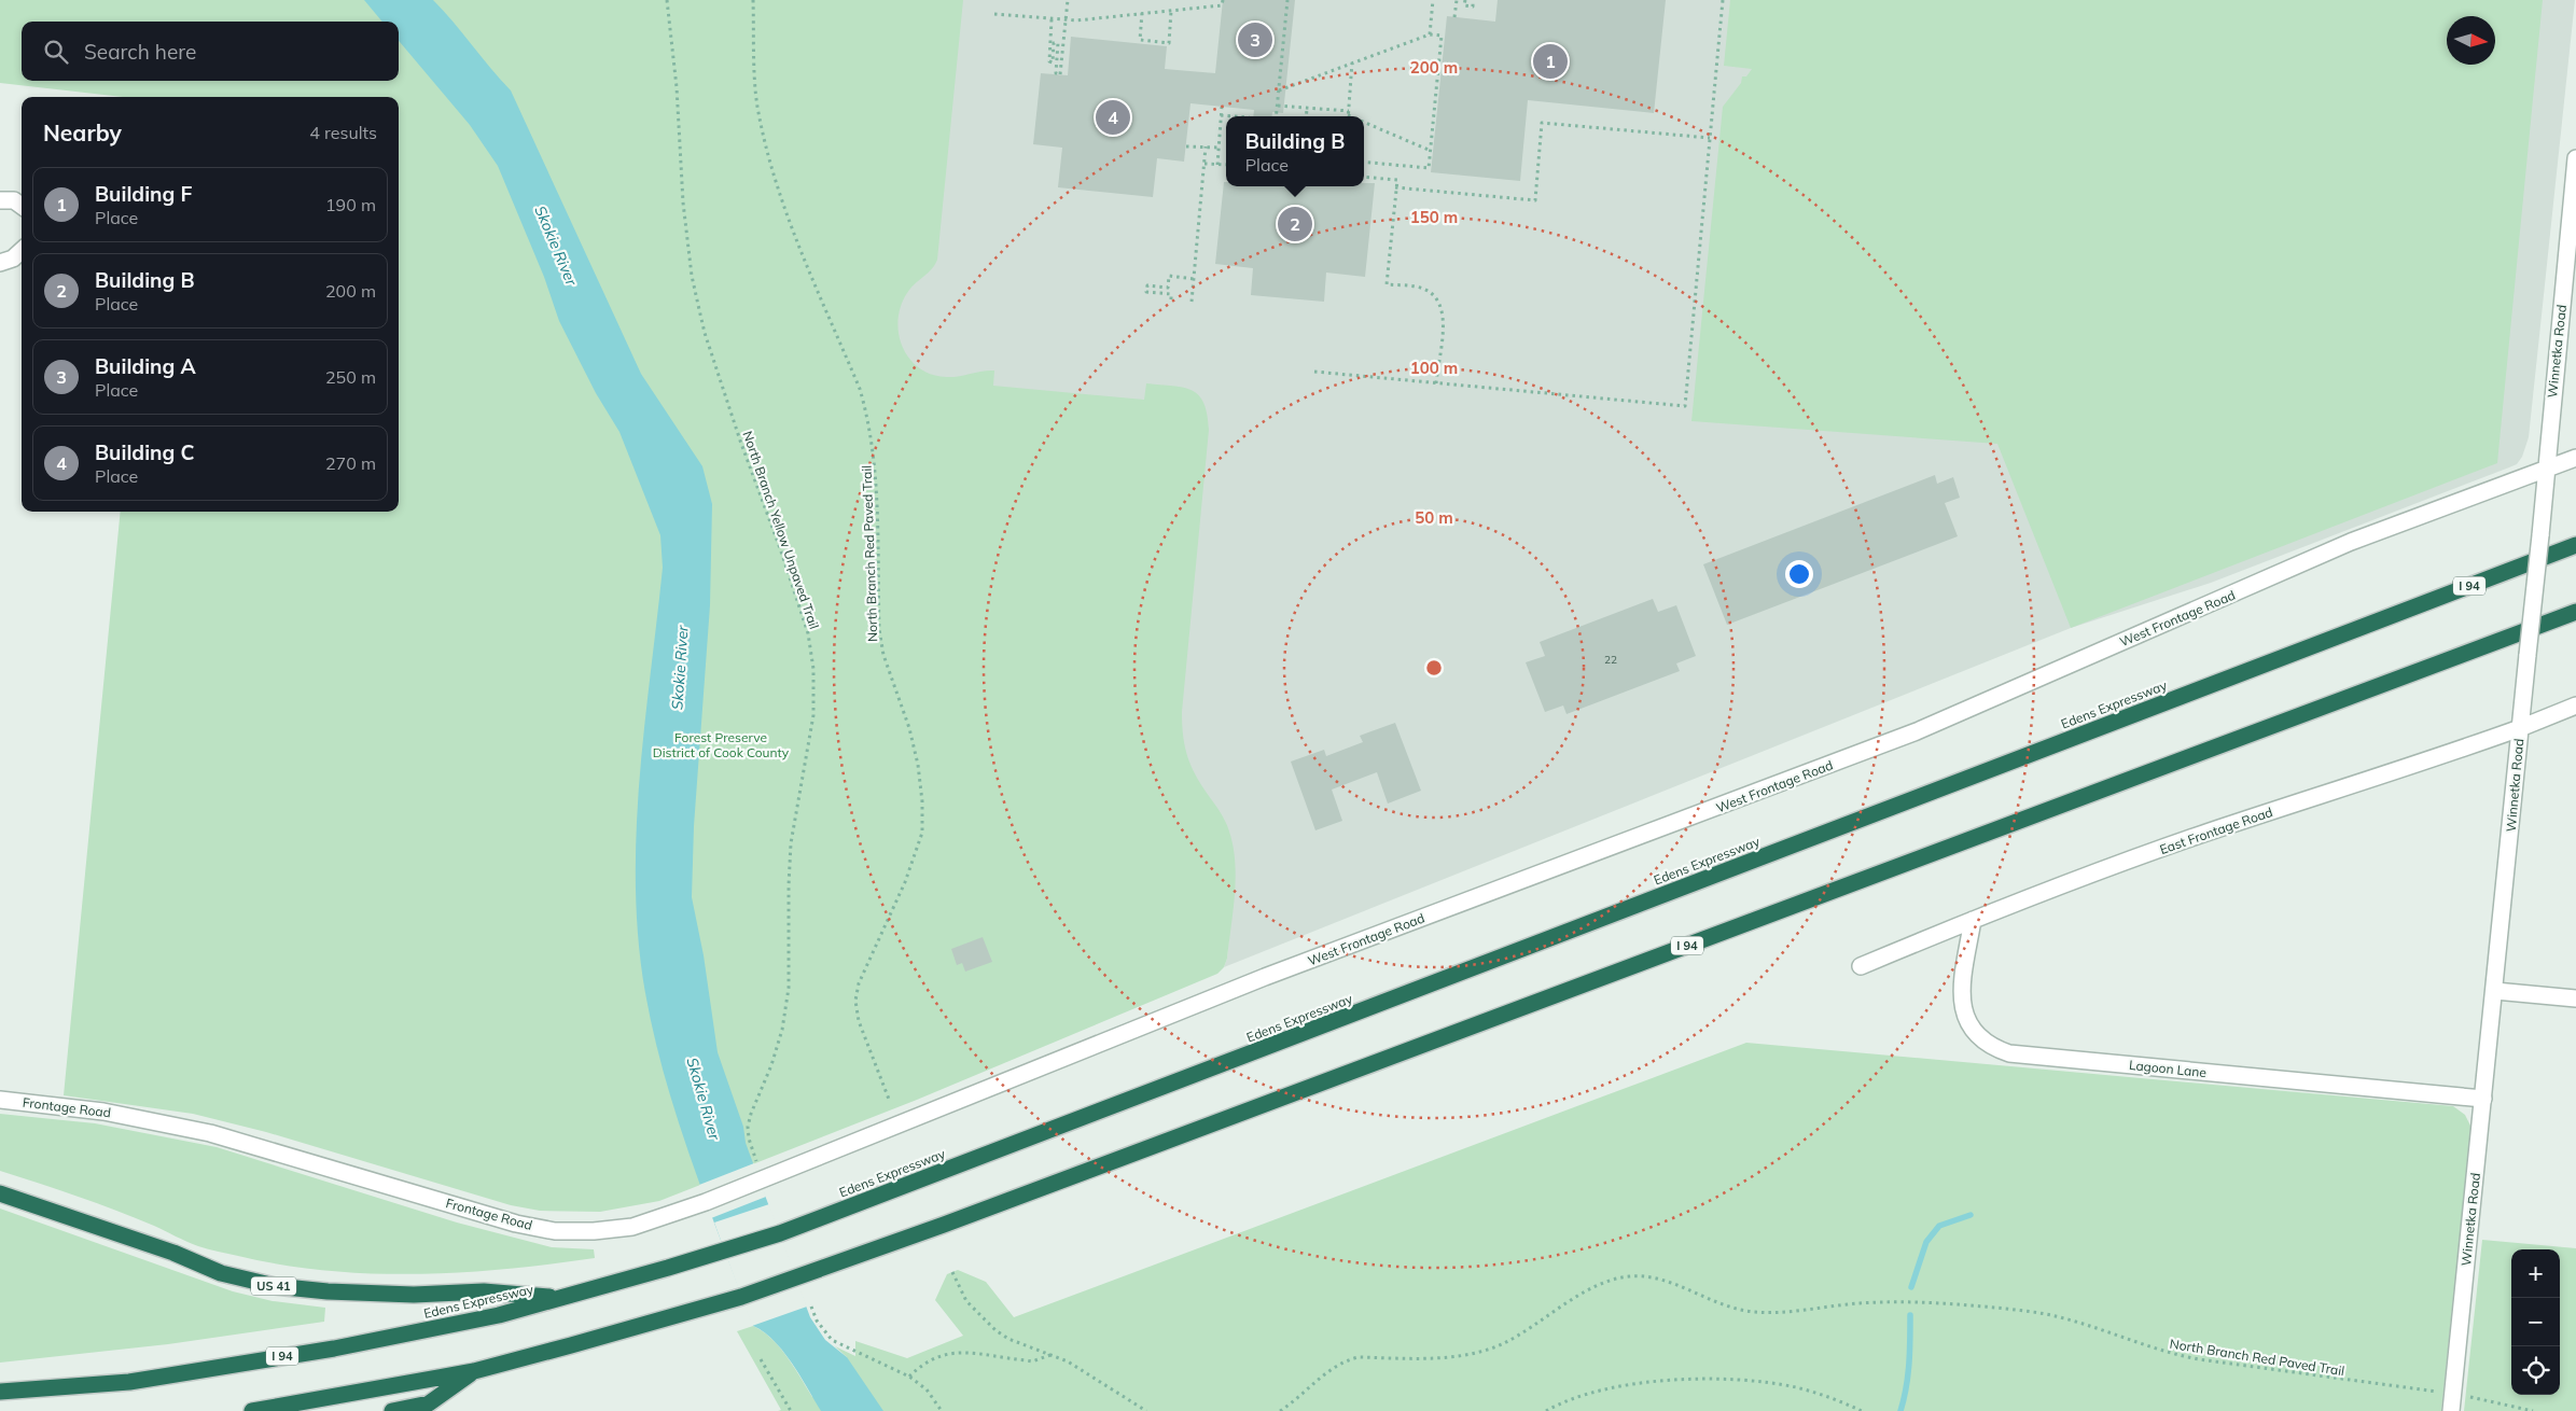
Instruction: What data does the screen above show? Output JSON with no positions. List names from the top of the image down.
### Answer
{
  "streets": {
    "highway": ["I 94", "Edens Expressway", "US 41"],
    "street": [
      "Winnetka Road",
      "West Frontage Road",
      "East Frontage Road",
      "Lagoon Lane",
      "Frontage Road"
    ],
    "path": ["North Branch Yellow Unpaved Trail", "North Branch Red Paved Trail"]
  },
  "crossings": [
    ["Winnetka Road", "West Frontage Road"],
    ["Winnetka Road", "East Frontage Road"],
    ["Winnetka Road", "Lagoon Lane"],
    ["West Frontage Road", "Frontage Road"],
    ["Edens Expressway", "US 41"],
    ["East Frontage Road", "Lagoon Lane"]
  ],
  "water": ["Skokie River"],
  "parks": ["Forest Preserve District of Cook County"],
  "house_numbers": ["22"],
  "north": "right",
  "page": {
    "pins": [
      "3",
      "1",
      "4",
      "2"
    ],
    "search": "Search here",
    "heading": ["Nearby", "4 results"],
    "popup": ["Building B", "Place"],
    "list": [
      {
        "mark": "1",
        "name": "Building F",
        "note": "Place",
        "value": "190 m"
      },
      {
        "mark": "2",
        "name": "Building B",
        "note": "Place",
        "value": "200 m"
      },
      {
        "mark": "3",
        "name": "Building A",
        "note": "Place",
        "value": "250 m"
      },
      {
        "mark": "4",
        "name": "Building C",
        "note": "Place",
        "value": "270 m"
      }
    ],
    "map_buttons": ["+", "−"]
  },
  "rings": [
    "200 m",
    "150 m",
    "100 m",
    "50 m"
  ]
}
